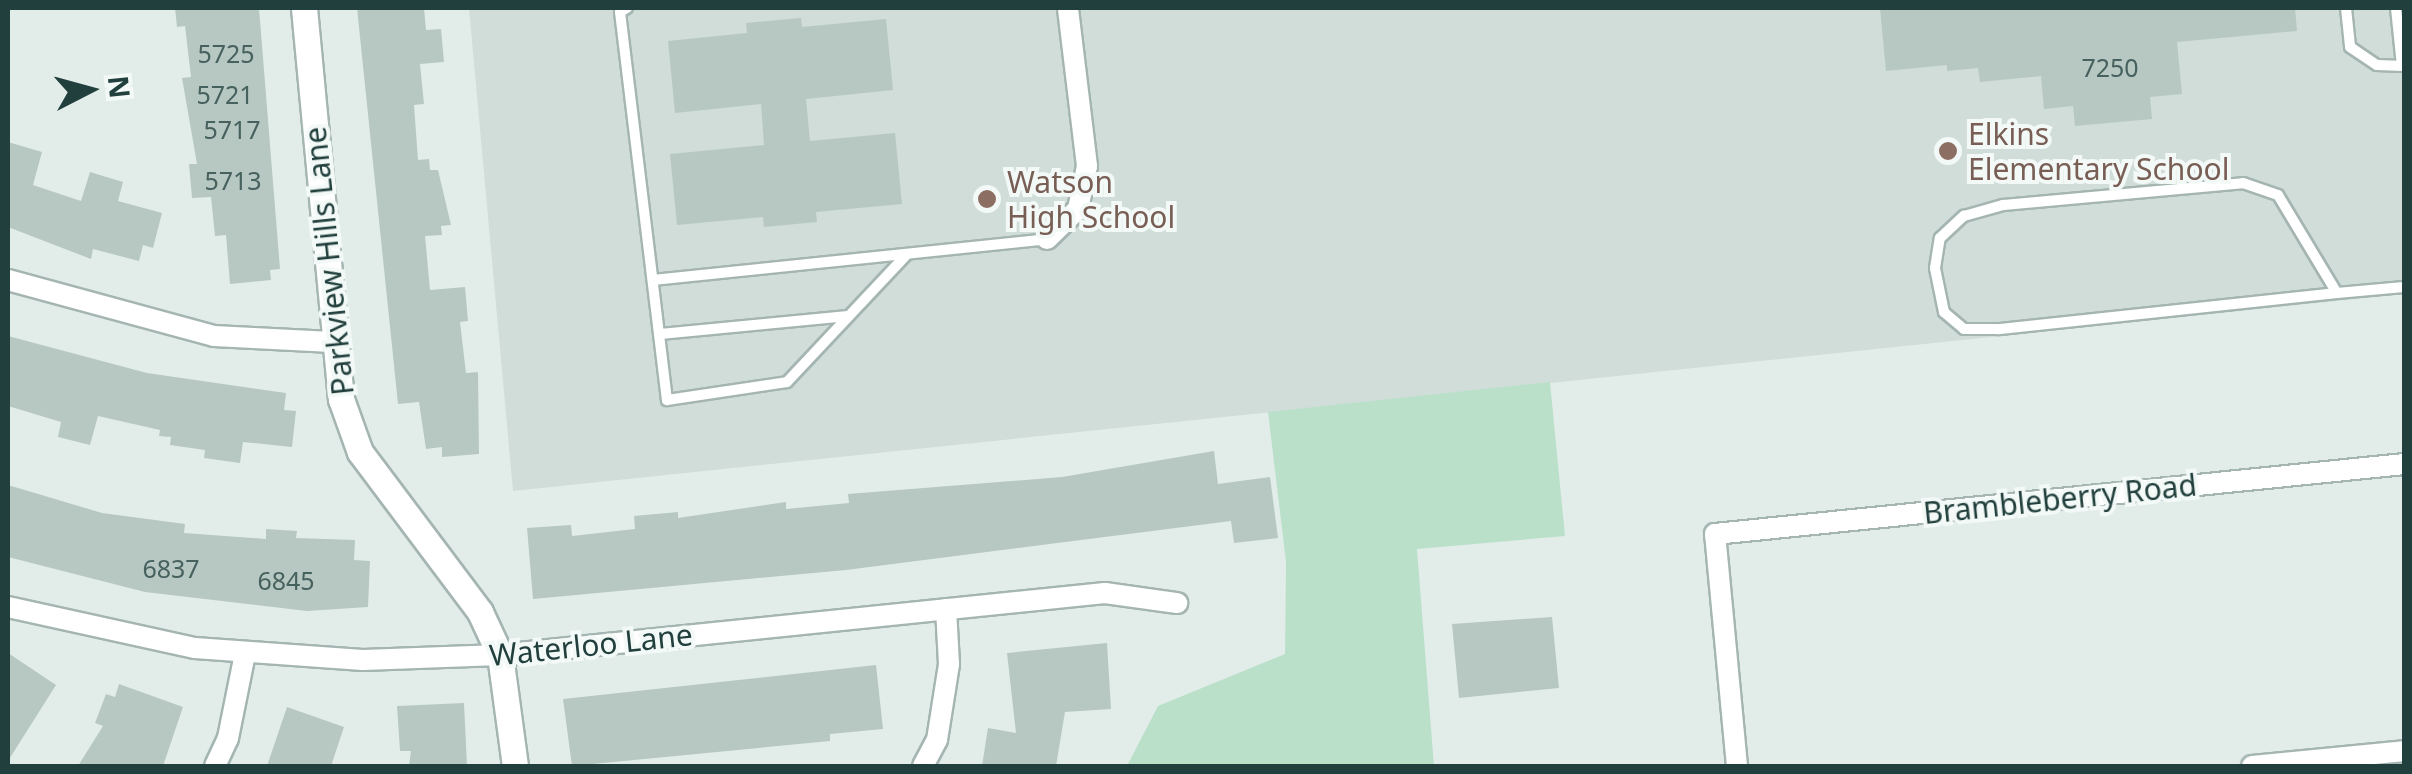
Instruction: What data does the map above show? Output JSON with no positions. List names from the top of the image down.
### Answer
{
  "streets": {
    "street": ["Parkview Hills Lane", "Brambleberry Road", "Waterloo Lane"]
  },
  "crossings": [
    ["Parkview Hills Lane", "Waterloo Lane"]
  ],
  "places": ["Elkins Elementary School", "Watson High School"],
  "house_numbers": [
    "5725",
    "7250",
    "5721",
    "5717",
    "5713",
    "6837",
    "6845"
  ],
  "north": "right"
}
